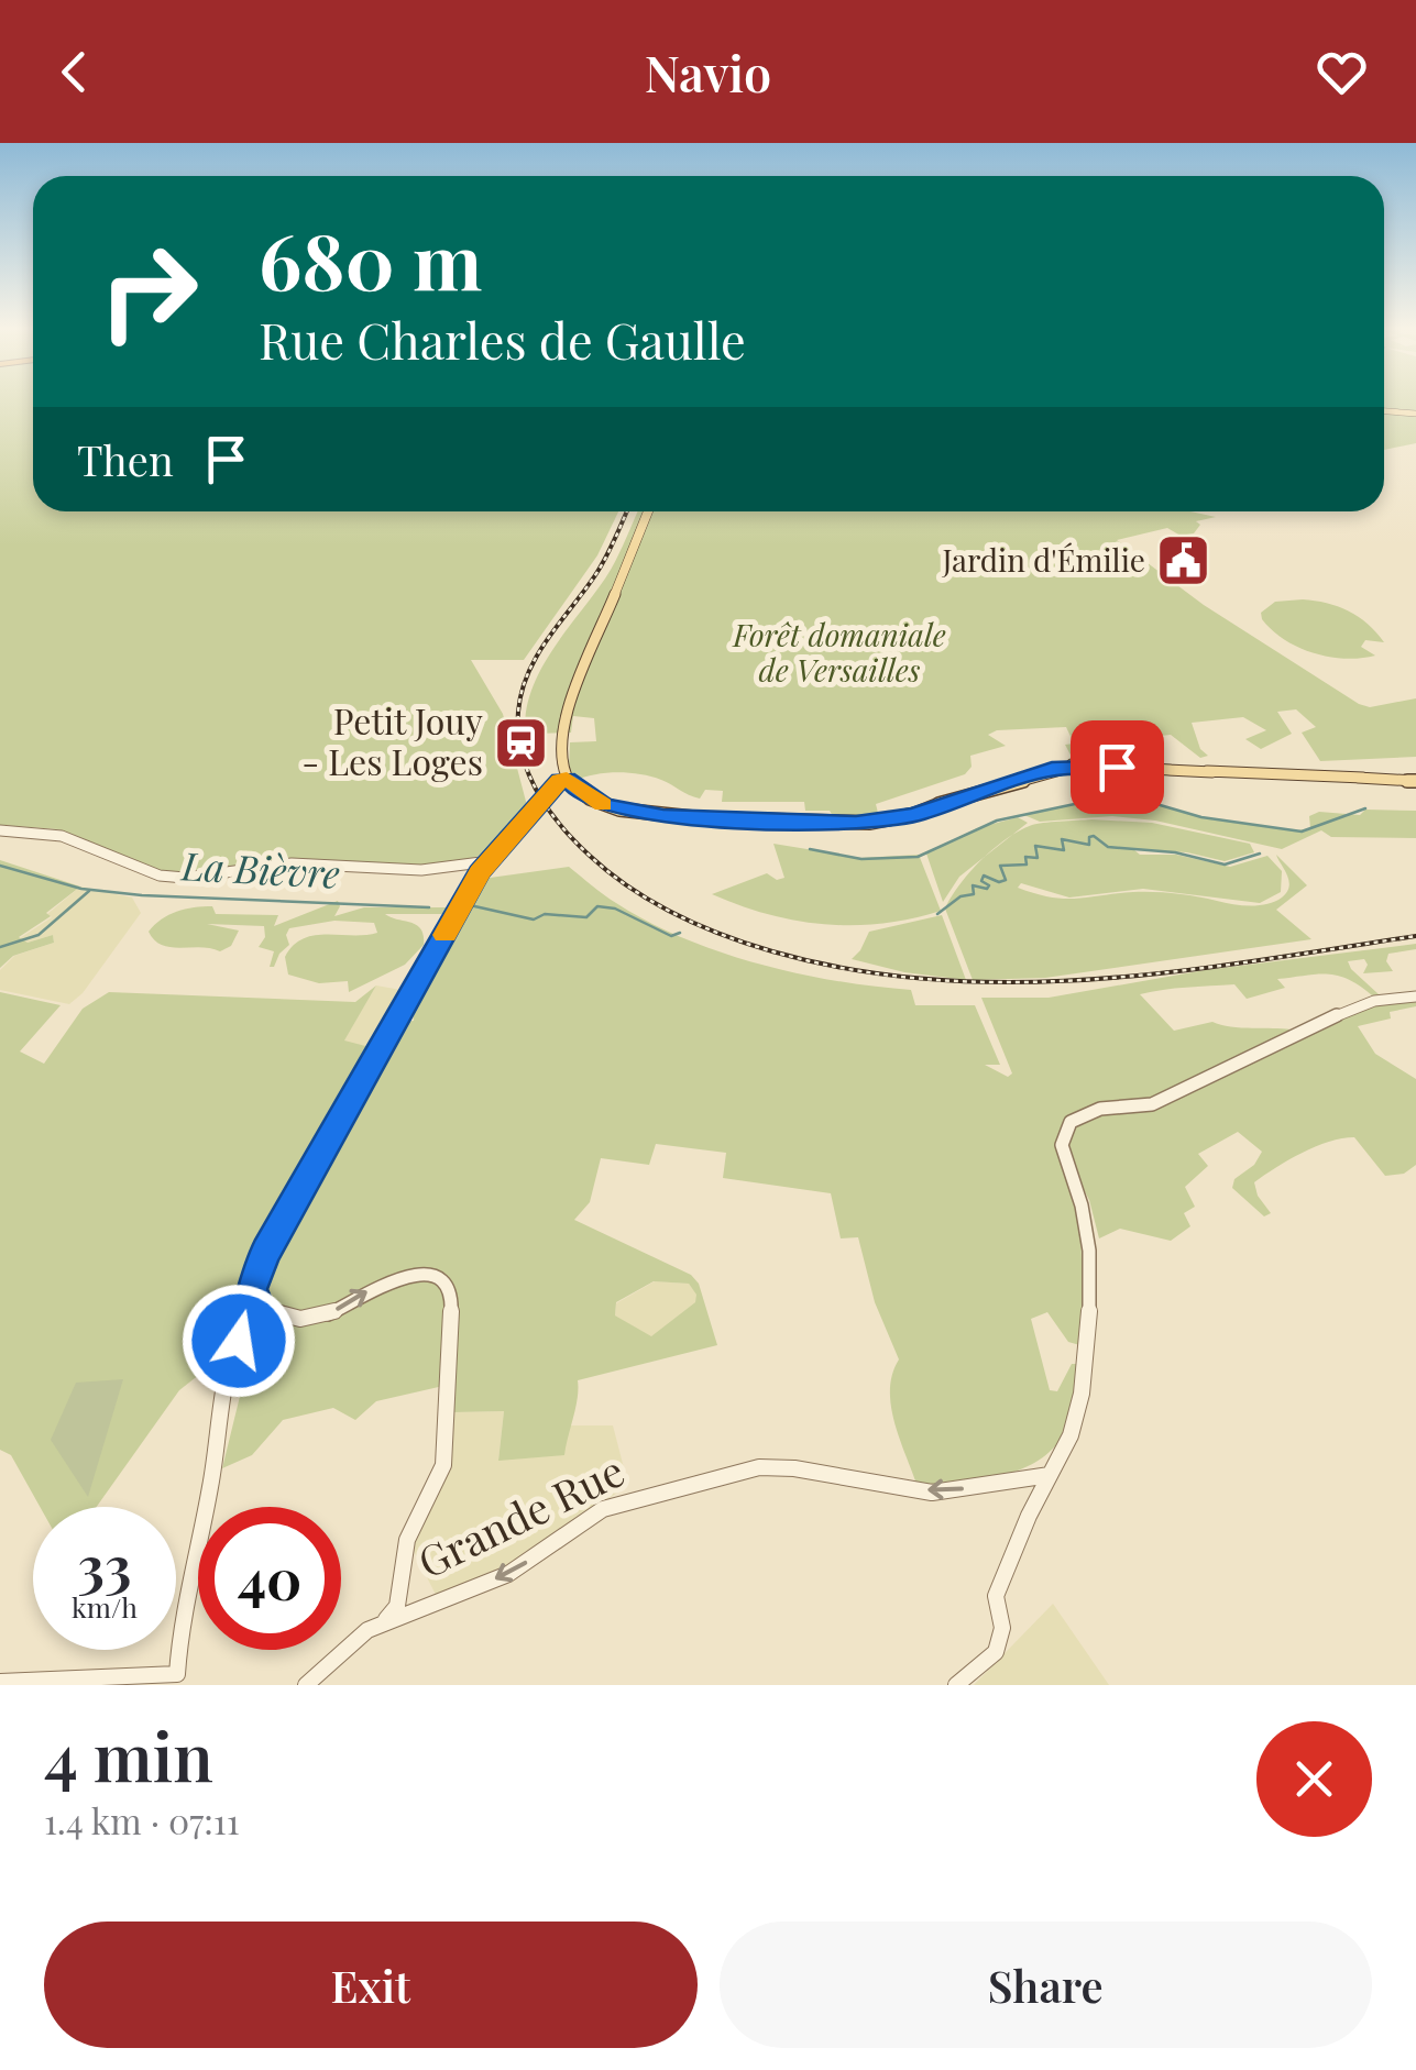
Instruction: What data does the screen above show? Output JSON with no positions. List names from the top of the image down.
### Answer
{
  "streets": {
    "street": ["Grande Rue"]
  },
  "one_way": ["Grande Rue"],
  "water": ["La Bièvre"],
  "parks": ["Forêt domaniale de Versailles"],
  "places": {
    "public building": ["Jardin d'Émilie"],
    "station": ["Petit Jouy - Les Loges"]
  },
  "page": {
    "header": "Navio",
    "turn": ["680 m", "Rue Charles de Gaulle"],
    "then": "Then",
    "speed": "33 km/h",
    "limit": "40",
    "heading": ["4 min", "1.4 km · 07:11"],
    "buttons": ["Exit", "Share"]
  }
}
